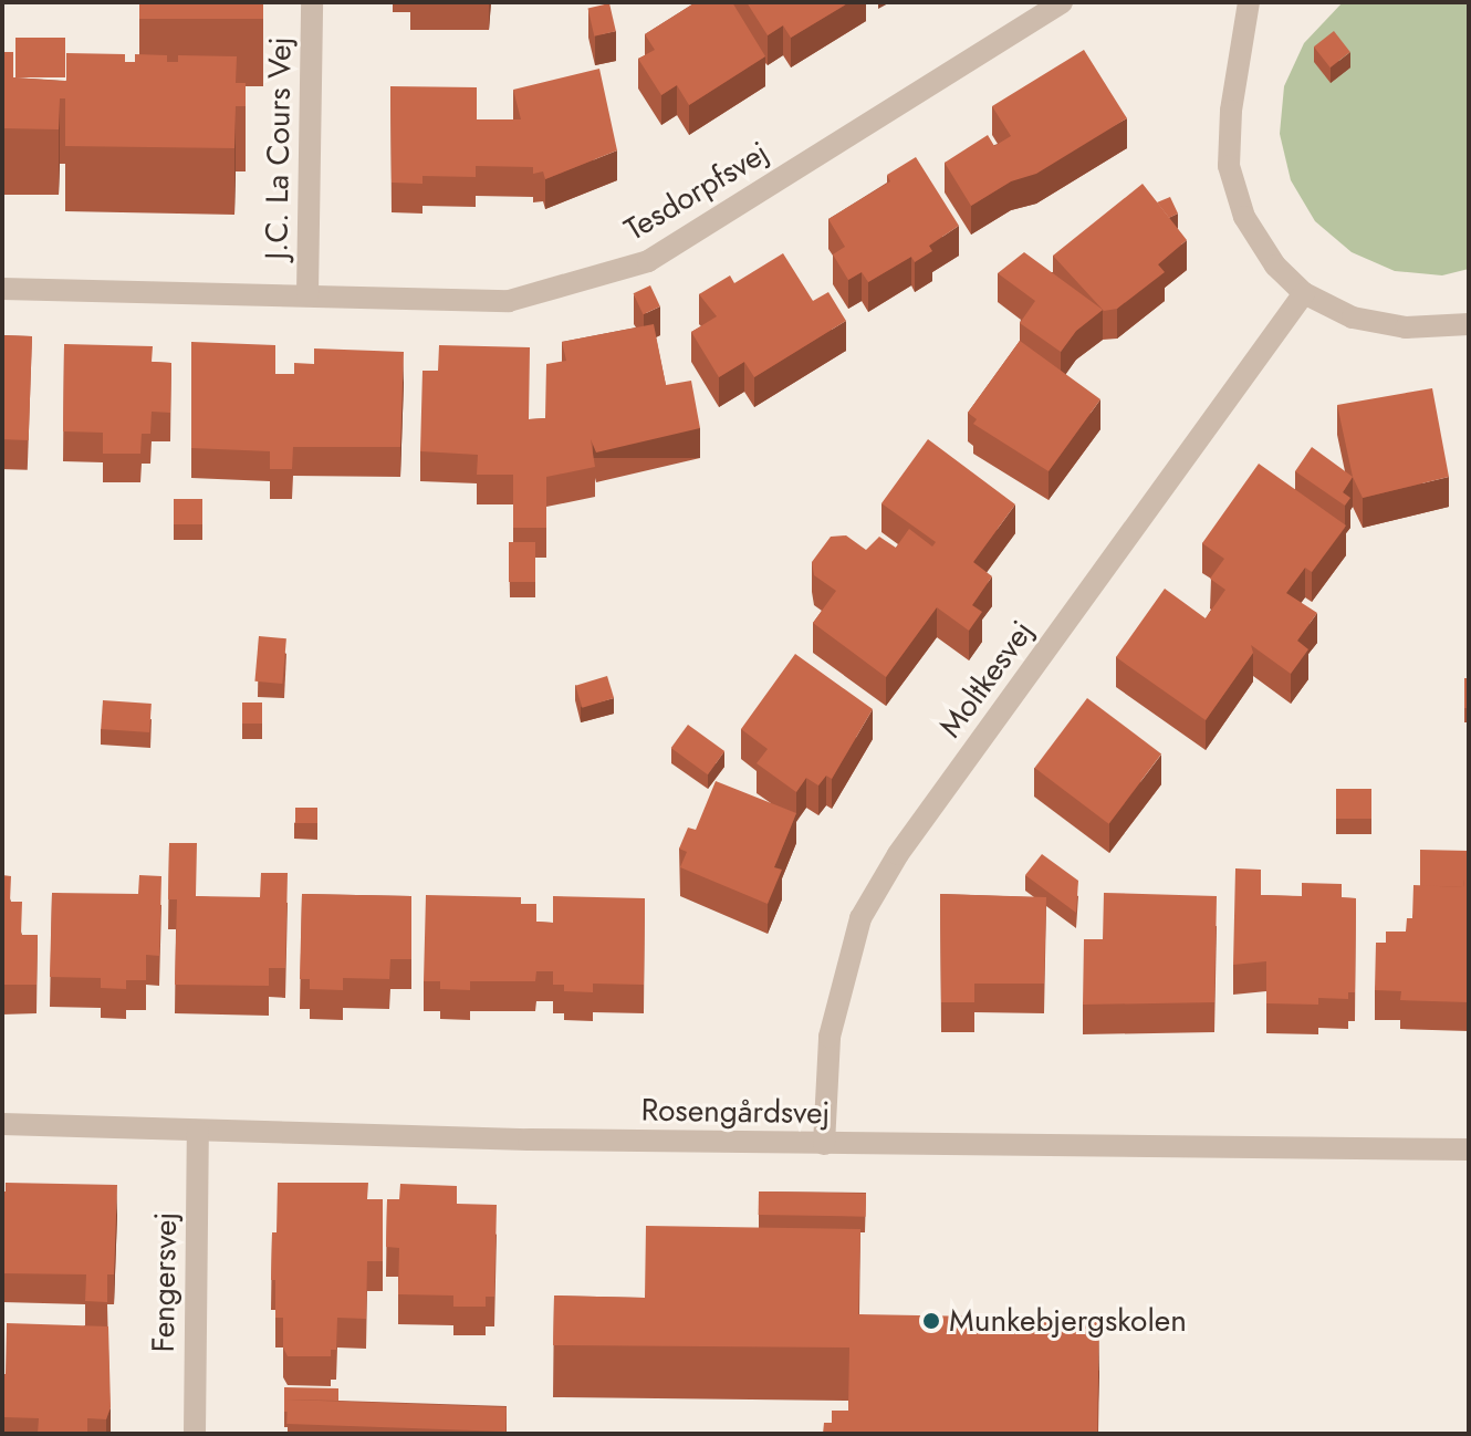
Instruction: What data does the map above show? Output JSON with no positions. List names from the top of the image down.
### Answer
{
  "streets": {
    "street": [
      "J.C. La Cours Vej",
      "Tesdorpfsvej",
      "Moltkesvej",
      "Rosengårdsvej",
      "Fengersvej"
    ]
  },
  "crossings": [
    ["J.C. La Cours Vej", "Tesdorpfsvej"],
    ["Moltkesvej", "Rosengårdsvej"],
    ["Rosengårdsvej", "Fengersvej"]
  ],
  "places": ["Munkebjergskolen"]
}
